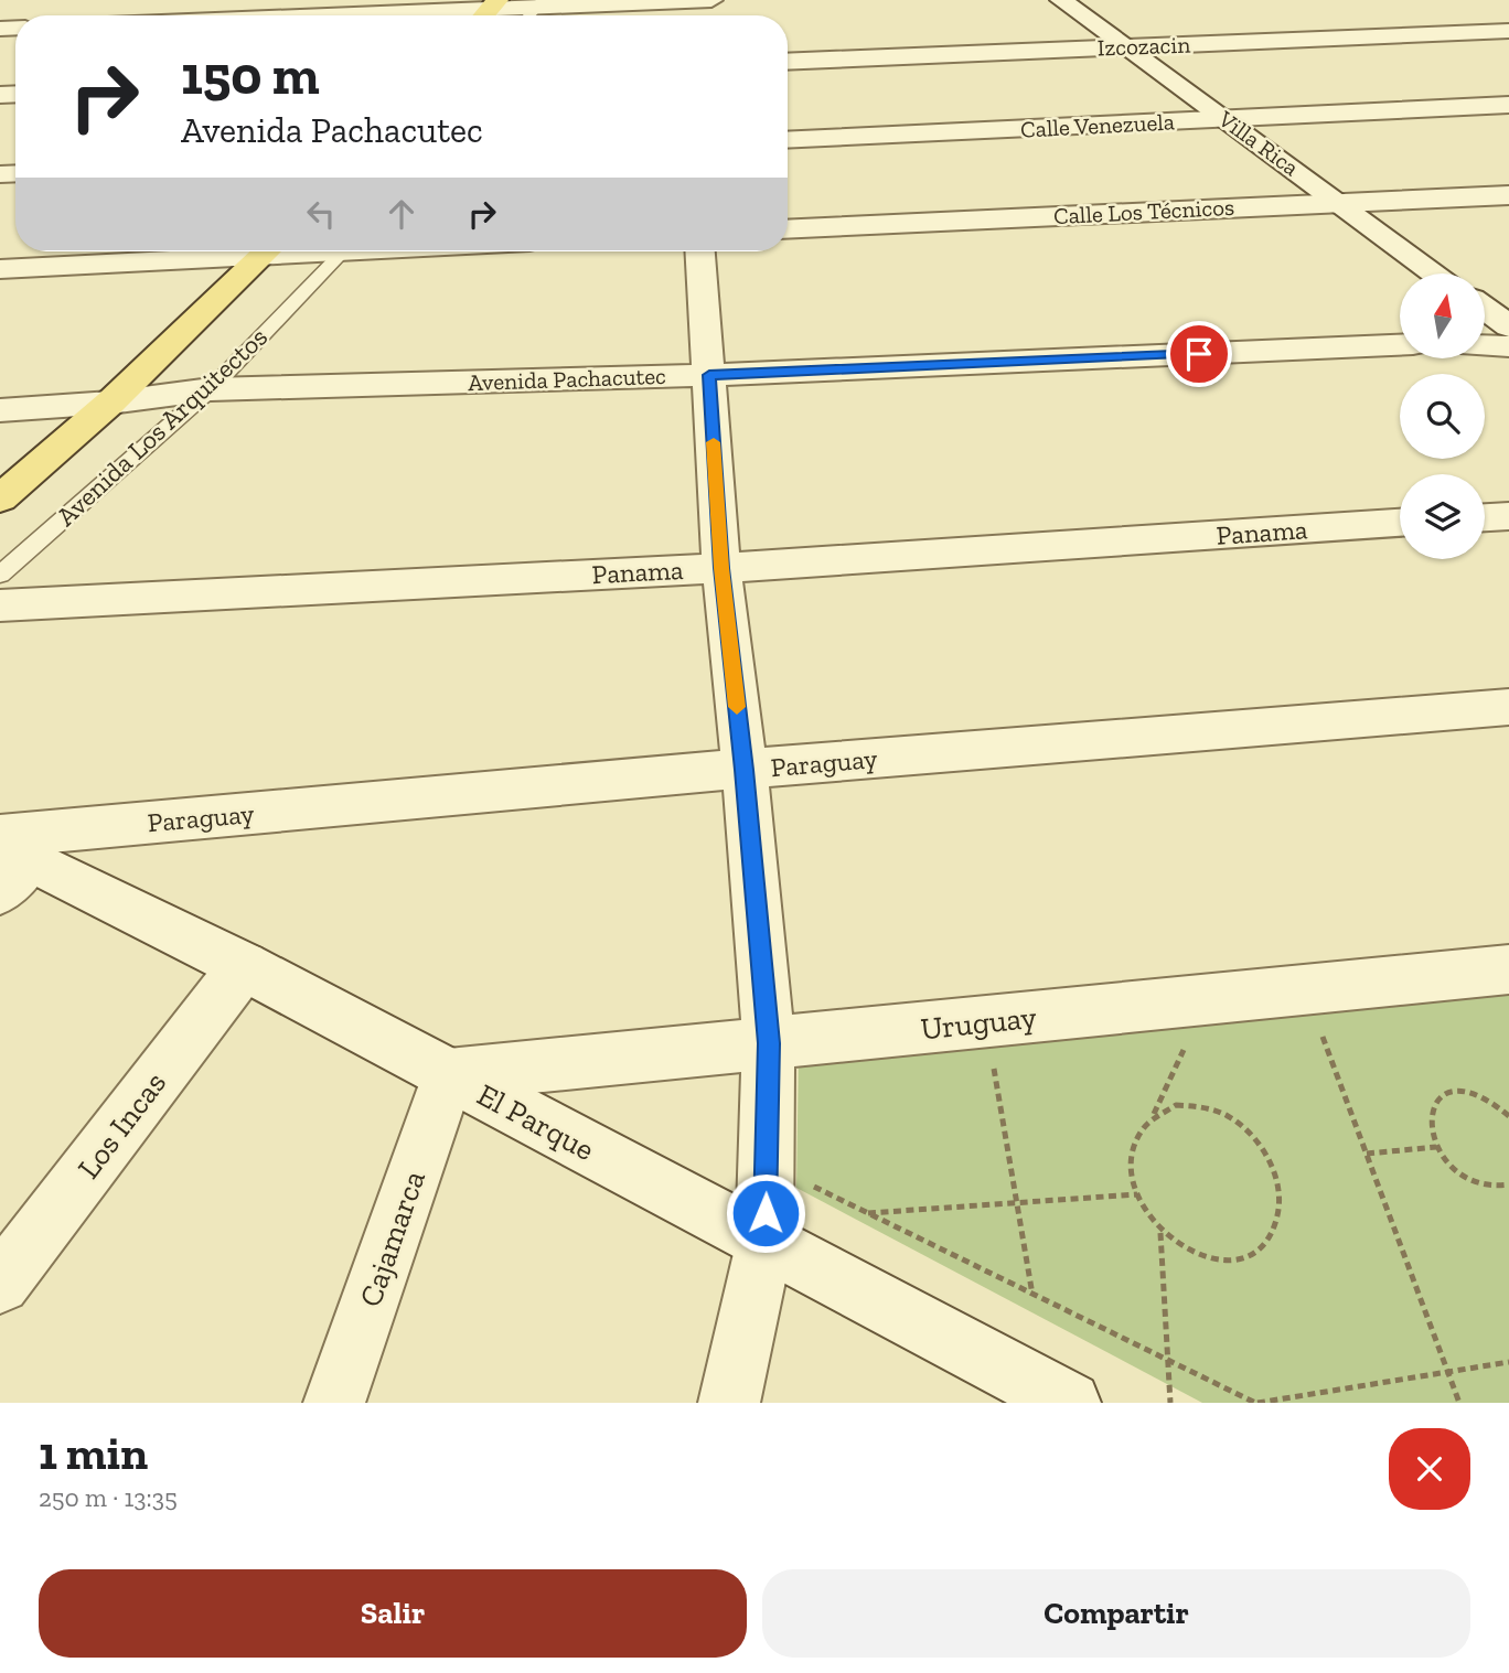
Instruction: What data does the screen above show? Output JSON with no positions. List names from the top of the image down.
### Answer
{
  "streets": {
    "main road": ["Avenida Los Arquitectos"],
    "street": [
      "Izcozacin",
      "Calle Venezuela",
      "Villa Rica",
      "Calle Los Técnicos",
      "Avenida Pachacutec",
      "Panama",
      "Paraguay",
      "Uruguay",
      "El Parque",
      "Los Incas",
      "Cajamarca"
    ]
  },
  "crossings": [
    ["Izcozacin", "Villa Rica"],
    ["Calle Venezuela", "Villa Rica"],
    ["Villa Rica", "Calle Los Técnicos"],
    ["Avenida Pachacutec", "Avenida Los Arquitectos"],
    ["Paraguay", "El Parque"],
    ["Uruguay", "El Parque"],
    ["Uruguay", "Cajamarca"],
    ["El Parque", "Los Incas"],
    ["El Parque", "Cajamarca"]
  ],
  "north": "top",
  "page": {
    "turn": ["150 m", "Avenida Pachacutec"],
    "heading": ["1 min", "250 m · 13:35"],
    "buttons": ["Salir", "Compartir"]
  }
}
